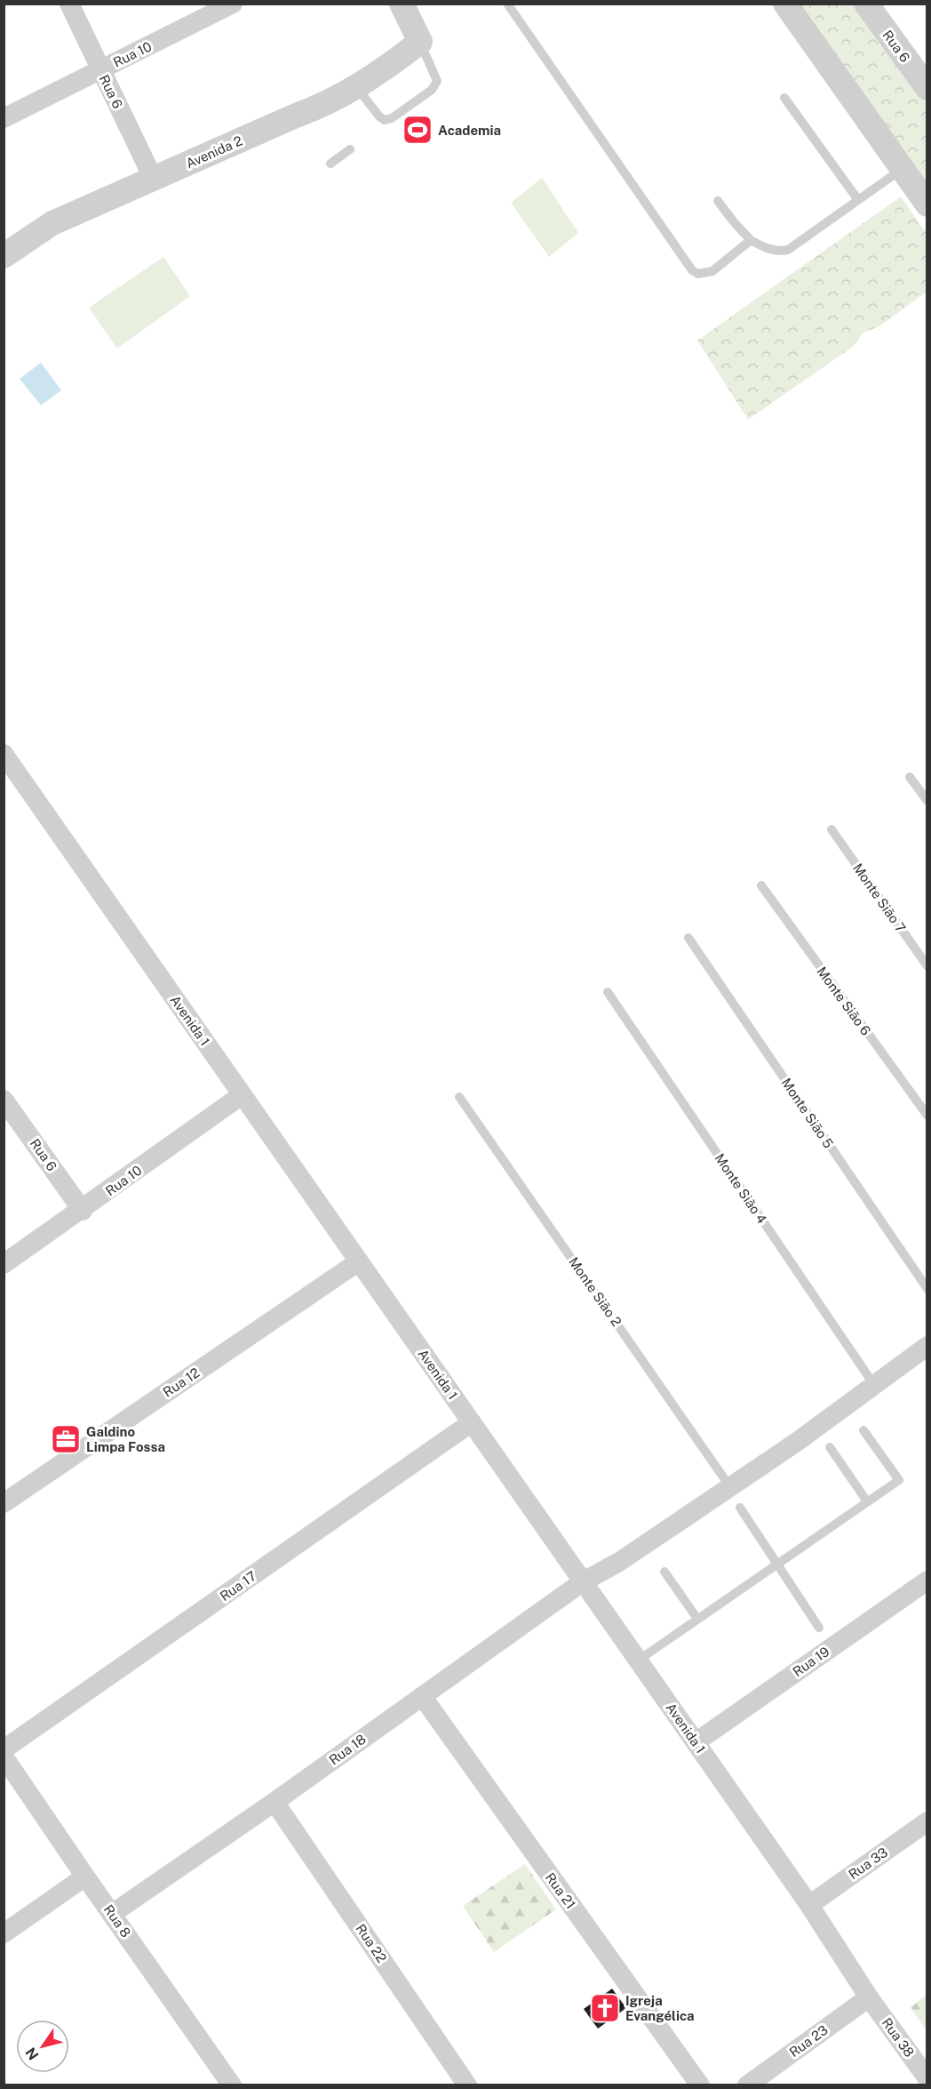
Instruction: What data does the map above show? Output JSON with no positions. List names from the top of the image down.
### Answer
{
  "streets": {
    "street": [
      "Rua 6",
      "Rua 10",
      "Avenida 2",
      "Avenida 1",
      "Rua 12",
      "Rua 17",
      "Rua 19",
      "Rua 18",
      "Rua 33",
      "Rua 21",
      "Rua 8",
      "Rua 22",
      "Rua 38",
      "Rua 23"
    ],
    "lane": [
      "Monte Sião 7",
      "Monte Sião 6",
      "Monte Sião 5",
      "Monte Sião 4",
      "Monte Sião 2"
    ]
  },
  "crossings": [
    ["Rua 6", "Rua 10"],
    ["Rua 6", "Avenida 2"],
    ["Rua 10", "Avenida 1"],
    ["Avenida 1", "Rua 12"],
    ["Avenida 1", "Rua 17"],
    ["Avenida 1", "Rua 19"],
    ["Avenida 1", "Rua 18"],
    ["Avenida 1", "Rua 33"],
    ["Avenida 1", "Rua 38"],
    ["Avenida 1", "Rua 23"],
    ["Monte Sião 4", "Rua 18"],
    ["Monte Sião 2", "Rua 18"],
    ["Rua 18", "Rua 21"],
    ["Rua 18", "Rua 8"],
    ["Rua 18", "Rua 22"],
    ["Rua 38", "Rua 23"]
  ],
  "places": {
    "sports": ["Academia"],
    "office": ["Galdino Limpa Fossa"],
    "church": ["Igreja Evangélica"]
  },
  "north": "bottom left"
}
